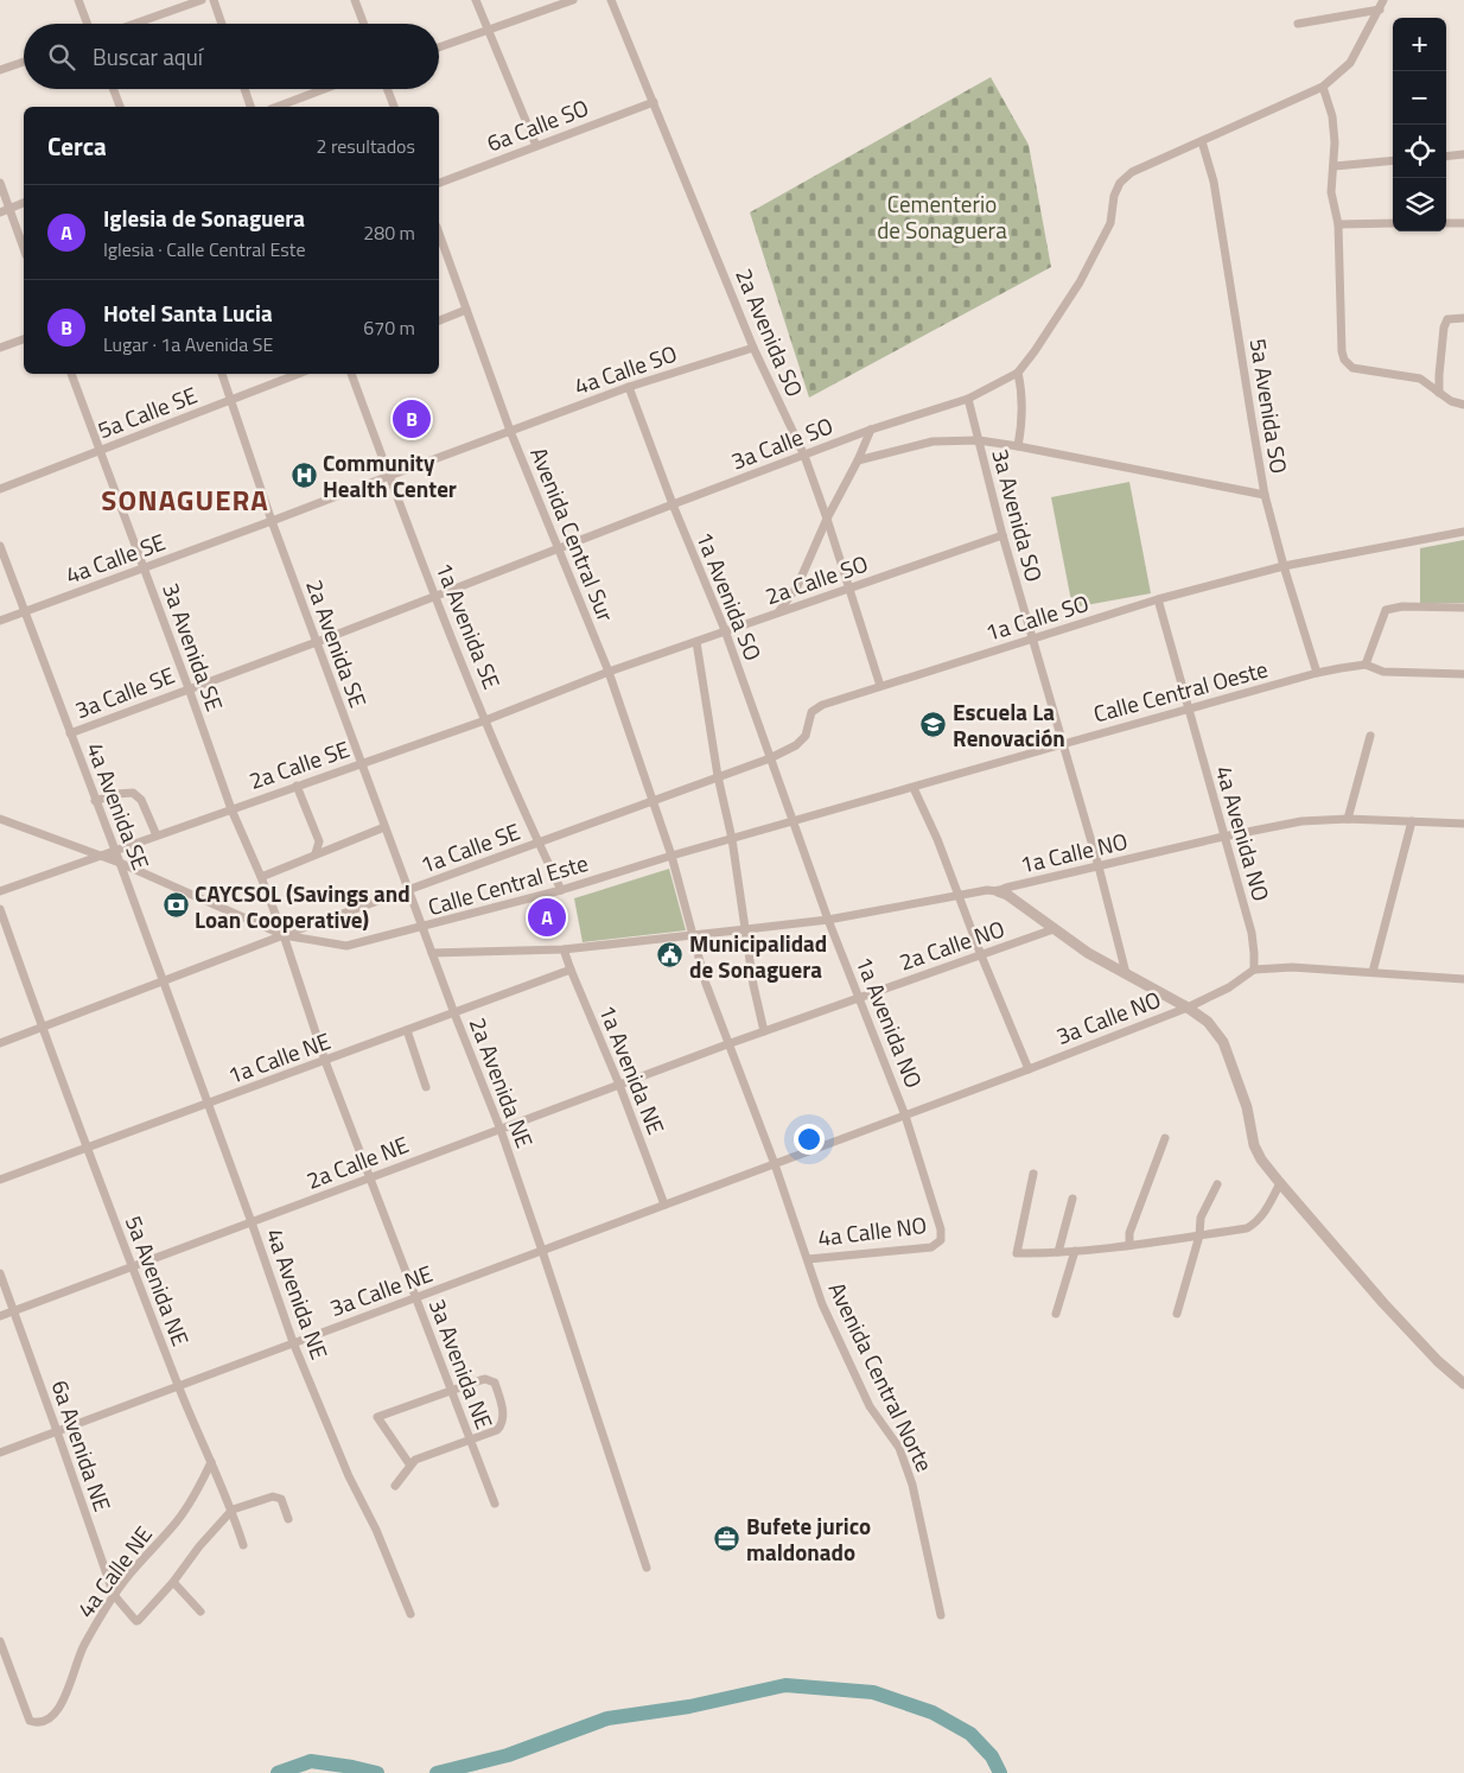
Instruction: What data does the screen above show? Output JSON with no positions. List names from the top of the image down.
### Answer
{
  "streets": {
    "street": [
      "6a Calle SO",
      "2a Avenida SO",
      "4a Calle SO",
      "5a Avenida SO",
      "5a Calle SE",
      "3a Calle SO",
      "3a Avenida SO",
      "Avenida Central Sur",
      "4a Calle SE",
      "2a Calle SO",
      "1a Avenida SO",
      "1a Calle SO",
      "1a Avenida SE",
      "2a Avenida SE",
      "3a Avenida SE",
      "Calle Central Oeste",
      "3a Calle SE",
      "2a Calle SE",
      "4a Avenida SE",
      "4a Avenida NO",
      "1a Calle SE",
      "1a Calle NO",
      "Calle Central Este",
      "2a Calle NO",
      "3a Calle NO",
      "1a Avenida NO",
      "1a Calle NE",
      "1a Avenida NE",
      "2a Avenida NE",
      "2a Calle NE",
      "4a Calle NO",
      "5a Avenida NE",
      "3a Calle NE",
      "4a Avenida NE",
      "3a Avenida NE",
      "Avenida Central Norte",
      "6a Avenida NE",
      "4a Calle NE"
    ]
  },
  "crossings": [
    ["6a Calle SO", "2a Avenida SO"],
    ["2a Avenida SO", "4a Calle SO"],
    ["2a Avenida SO", "3a Calle SO"],
    ["2a Avenida SO", "2a Calle SO"],
    ["2a Avenida SO", "1a Calle SO"],
    ["4a Calle SO", "Avenida Central Sur"],
    ["4a Calle SO", "4a Calle SE"],
    ["4a Calle SO", "1a Avenida SO"],
    ["5a Avenida SO", "1a Calle SO"],
    ["5a Avenida SO", "Calle Central Oeste"],
    ["5a Calle SE", "2a Avenida SE"],
    ["5a Calle SE", "3a Avenida SE"],
    ["3a Calle SO", "3a Avenida SO"],
    ["3a Calle SO", "Avenida Central Sur"],
    ["3a Calle SO", "1a Avenida SO"],
    ["3a Calle SO", "3a Calle SE"],
    ["3a Avenida SO", "2a Calle SO"],
    ["3a Avenida SO", "1a Calle SO"],
    ["3a Avenida SO", "Calle Central Oeste"],
    ["3a Avenida SO", "1a Calle NO"],
    ["Avenida Central Sur", "4a Calle SE"],
    ["Avenida Central Sur", "2a Calle SO"],
    ["Avenida Central Sur", "1a Calle SO"],
    ["Avenida Central Sur", "Calle Central Oeste"],
    ["Avenida Central Sur", "3a Calle SE"],
    ["Avenida Central Sur", "2a Calle SE"],
    ["Avenida Central Sur", "1a Calle SE"],
    ["Avenida Central Sur", "Calle Central Este"],
    ["Avenida Central Sur", "Avenida Central Norte"],
    ["4a Calle SE", "1a Avenida SE"],
    ["4a Calle SE", "2a Avenida SE"],
    ["4a Calle SE", "3a Avenida SE"],
    ["4a Calle SE", "4a Avenida SE"],
    ["2a Calle SO", "1a Avenida SO"],
    ["2a Calle SO", "2a Calle SE"],
    ["1a Avenida SO", "1a Calle SO"],
    ["1a Avenida SO", "Calle Central Oeste"],
    ["1a Avenida SO", "1a Avenida NO"],
    ["1a Calle SO", "4a Avenida NO"],
    ["1a Calle SO", "1a Calle SE"],
    ["1a Avenida SE", "3a Calle SE"],
    ["1a Avenida SE", "2a Calle SE"],
    ["1a Avenida SE", "1a Calle SE"],
    ["1a Avenida SE", "Calle Central Este"],
    ["2a Avenida SE", "3a Calle SE"],
    ["2a Avenida SE", "2a Calle SE"],
    ["2a Avenida SE", "1a Calle SE"],
    ["2a Avenida SE", "Calle Central Este"],
    ["2a Avenida SE", "2a Avenida NE"],
    ["3a Avenida SE", "3a Calle SE"],
    ["3a Avenida SE", "2a Calle SE"],
    ["3a Avenida SE", "1a Calle SE"],
    ["3a Avenida SE", "Calle Central Este"],
    ["3a Avenida SE", "3a Avenida NE"],
    ["Calle Central Oeste", "4a Avenida NO"],
    ["Calle Central Oeste", "Calle Central Este"],
    ["Calle Central Oeste", "1a Avenida NO"],
    ["Calle Central Oeste", "Avenida Central Norte"],
    ["3a Calle SE", "4a Avenida SE"],
    ["2a Calle SE", "4a Avenida SE"],
    ["2a Calle SE", "Calle Central Este"],
    ["4a Avenida SE", "1a Calle SE"],
    ["4a Avenida SE", "Calle Central Este"],
    ["4a Avenida SE", "4a Avenida NE"],
    ["4a Avenida NO", "1a Calle NO"],
    ["4a Avenida NO", "3a Calle NO"],
    ["1a Calle SE", "Calle Central Este"],
    ["1a Calle SE", "5a Avenida NE"],
    ["1a Calle SE", "4a Avenida NE"],
    ["1a Calle SE", "3a Avenida NE"],
    ["1a Calle NO", "1a Avenida NO"],
    ["1a Calle NO", "Avenida Central Norte"],
    ["Calle Central Este", "2a Avenida NE"],
    ["Calle Central Este", "3a Avenida NE"],
    ["Calle Central Este", "Avenida Central Norte"],
    ["2a Calle NO", "1a Avenida NO"],
    ["2a Calle NO", "2a Calle NE"],
    ["2a Calle NO", "Avenida Central Norte"],
    ["3a Calle NO", "1a Avenida NO"],
    ["3a Calle NO", "3a Calle NE"],
    ["3a Calle NO", "Avenida Central Norte"],
    ["1a Avenida NO", "4a Calle NO"],
    ["1a Calle NE", "1a Avenida NE"],
    ["1a Calle NE", "2a Avenida NE"],
    ["1a Calle NE", "5a Avenida NE"],
    ["1a Calle NE", "4a Avenida NE"],
    ["1a Calle NE", "3a Avenida NE"],
    ["1a Avenida NE", "2a Calle NE"],
    ["1a Avenida NE", "3a Calle NE"],
    ["2a Avenida NE", "2a Calle NE"],
    ["2a Avenida NE", "3a Calle NE"],
    ["2a Calle NE", "5a Avenida NE"],
    ["2a Calle NE", "4a Avenida NE"],
    ["2a Calle NE", "3a Avenida NE"],
    ["2a Calle NE", "Avenida Central Norte"],
    ["2a Calle NE", "6a Avenida NE"],
    ["4a Calle NO", "Avenida Central Norte"],
    ["5a Avenida NE", "3a Calle NE"],
    ["5a Avenida NE", "4a Calle NE"],
    ["3a Calle NE", "4a Avenida NE"],
    ["3a Calle NE", "3a Avenida NE"],
    ["3a Calle NE", "Avenida Central Norte"],
    ["3a Calle NE", "6a Avenida NE"],
    ["6a Avenida NE", "4a Calle NE"]
  ],
  "districts": ["SONAGUERA"],
  "parks": ["Cementerio de Sonaguera"],
  "places": {
    "hospital": ["Community Health Center"],
    "school or university": ["Escuela La Renovación"],
    "bank": ["CAYCSOL (Savings and Loan Cooperative)"],
    "public building": ["Municipalidad de Sonaguera"],
    "office": ["Bufete jurico maldonado"]
  },
  "page": {
    "map_buttons": ["+", "−"],
    "search": "Buscar aquí",
    "heading": ["Cerca", "2 resultados"],
    "list": [
      {
        "mark": "A",
        "name": "Iglesia de Sonaguera",
        "note": "Iglesia · Calle Central Este",
        "value": "280 m"
      },
      {
        "mark": "B",
        "name": "Hotel Santa Lucia",
        "note": "Lugar · 1a Avenida SE",
        "value": "670 m"
      }
    ],
    "pins": ["B", "A"]
  }
}
